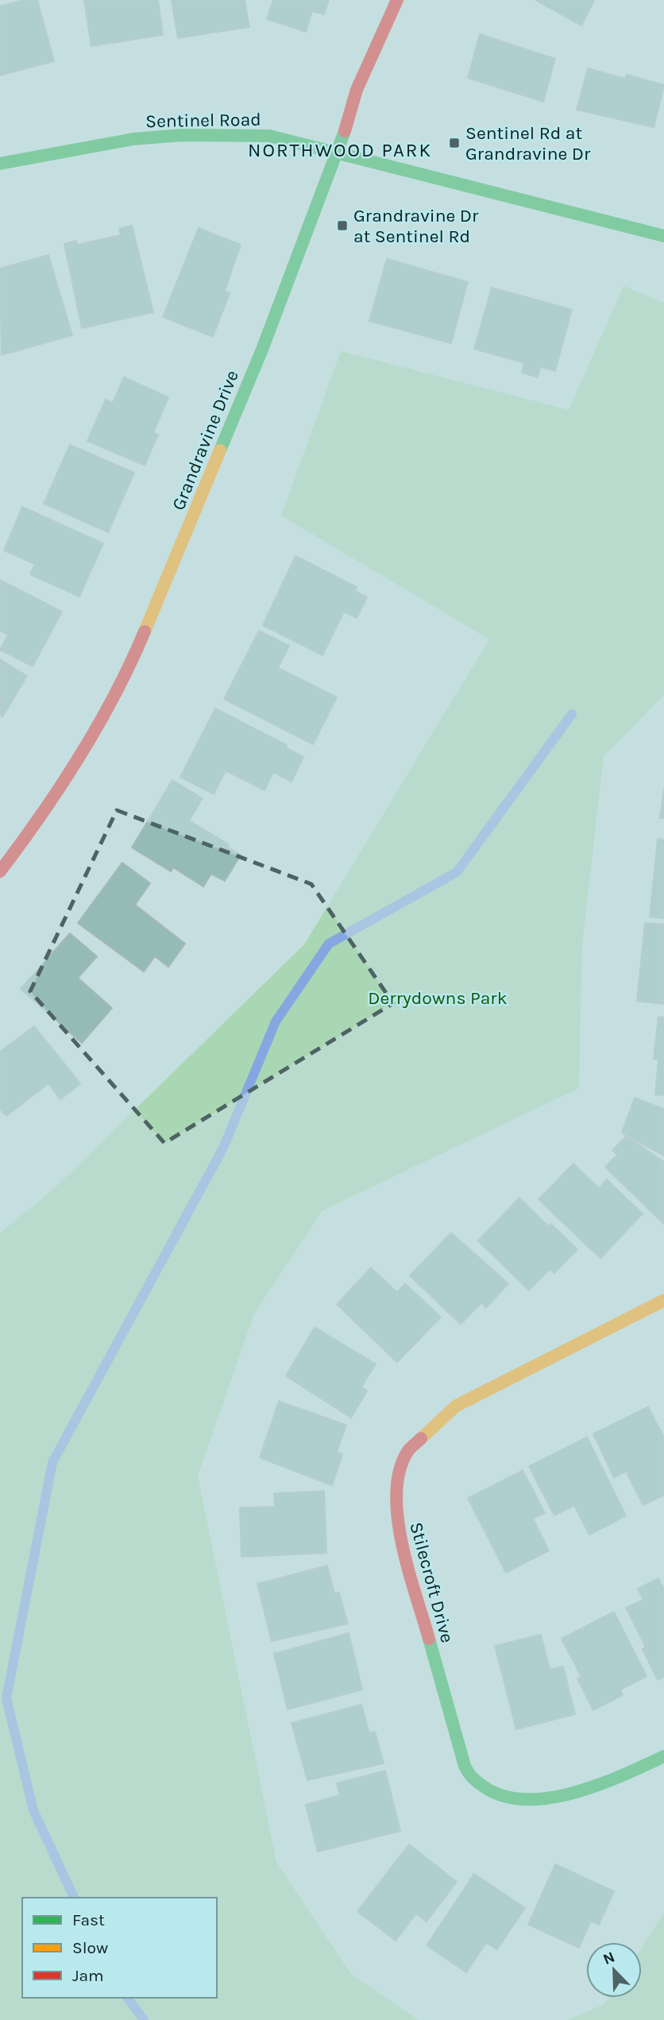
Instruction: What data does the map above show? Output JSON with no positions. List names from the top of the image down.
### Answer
{
  "streets": {
    "street": ["Sentinel Road", "Grandravine Drive", "Stilecroft Drive"]
  },
  "crossings": [
    ["Sentinel Road", "Grandravine Drive"]
  ],
  "districts": ["NORTHWOOD PARK"],
  "parks": ["Derrydowns Park"],
  "places": {
    "transit": ["Sentinel Rd at Grandravine Dr", "Grandravine Dr at Sentinel Rd"]
  },
  "legend": ["Fast", "Slow", "Jam"],
  "north": "top left"
}
